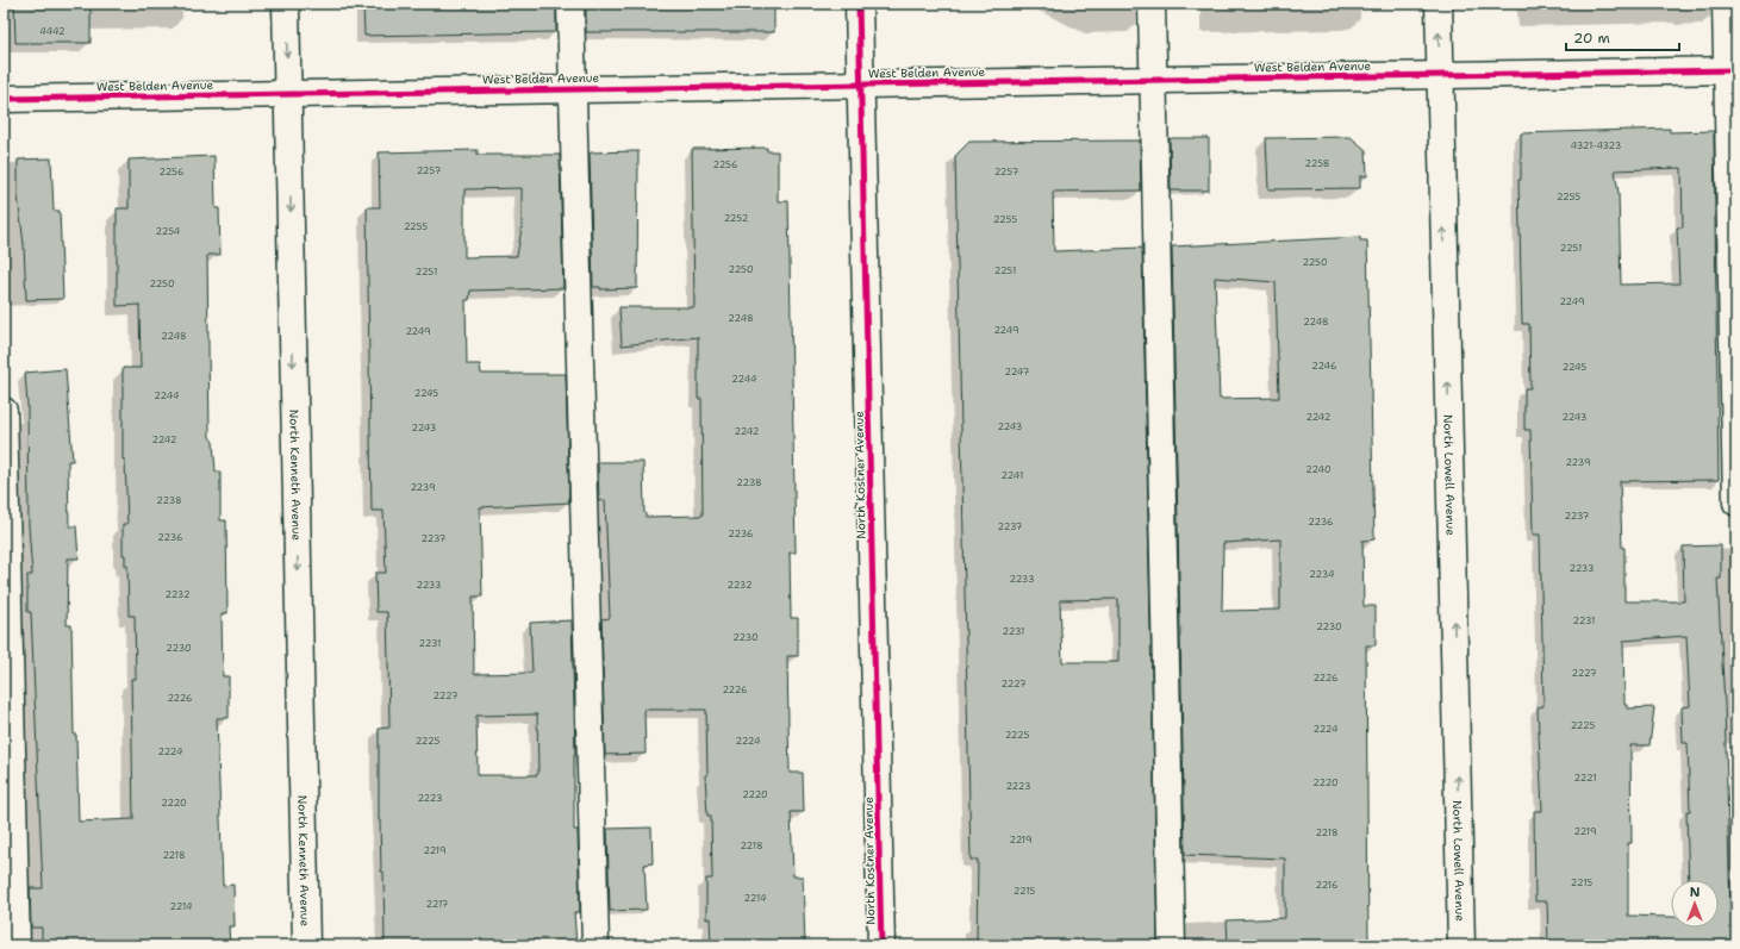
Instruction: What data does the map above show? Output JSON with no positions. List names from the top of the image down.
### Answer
{
  "streets": {
    "street": [
      "West Belden Avenue",
      "North Kenneth Avenue",
      "North Kostner Avenue",
      "North Lowell Avenue"
    ]
  },
  "crossings": [
    ["West Belden Avenue", "North Kenneth Avenue"],
    ["West Belden Avenue", "North Kostner Avenue"],
    ["West Belden Avenue", "North Lowell Avenue"]
  ],
  "one_way": ["North Kenneth Avenue", "North Lowell Avenue"],
  "house_numbers": [
    "4442",
    "4321-4323",
    "2258",
    "2256",
    "2257",
    "2256",
    "2257",
    "2255",
    "2252",
    "2255",
    "2255",
    "2254",
    "2251",
    "2250",
    "2250",
    "2251",
    "2251",
    "2250",
    "2249",
    "2248",
    "2248",
    "2249",
    "2249",
    "2248",
    "2246",
    "2245",
    "2247",
    "2244",
    "2245",
    "2244",
    "2242",
    "2243",
    "2243",
    "2243",
    "2242",
    "2242",
    "2239",
    "2240",
    "2241",
    "2238",
    "2239",
    "2238",
    "2237",
    "2236",
    "2237",
    "2236",
    "2236",
    "2237",
    "2233",
    "2234",
    "2233",
    "2233",
    "2232",
    "2232",
    "2231",
    "2230",
    "2231",
    "2230",
    "2231",
    "2230",
    "2227",
    "2226",
    "2227",
    "2226",
    "2227",
    "2226",
    "2225",
    "2224",
    "2225",
    "2225",
    "2224",
    "2224",
    "2221",
    "2220",
    "2223",
    "2220",
    "2223",
    "2220",
    "2219",
    "2218",
    "2219",
    "2218",
    "2219",
    "2218",
    "2215",
    "2216",
    "2215",
    "2214",
    "2217",
    "2214"
  ],
  "scale_bar": "20 m",
  "north": "top"
}
